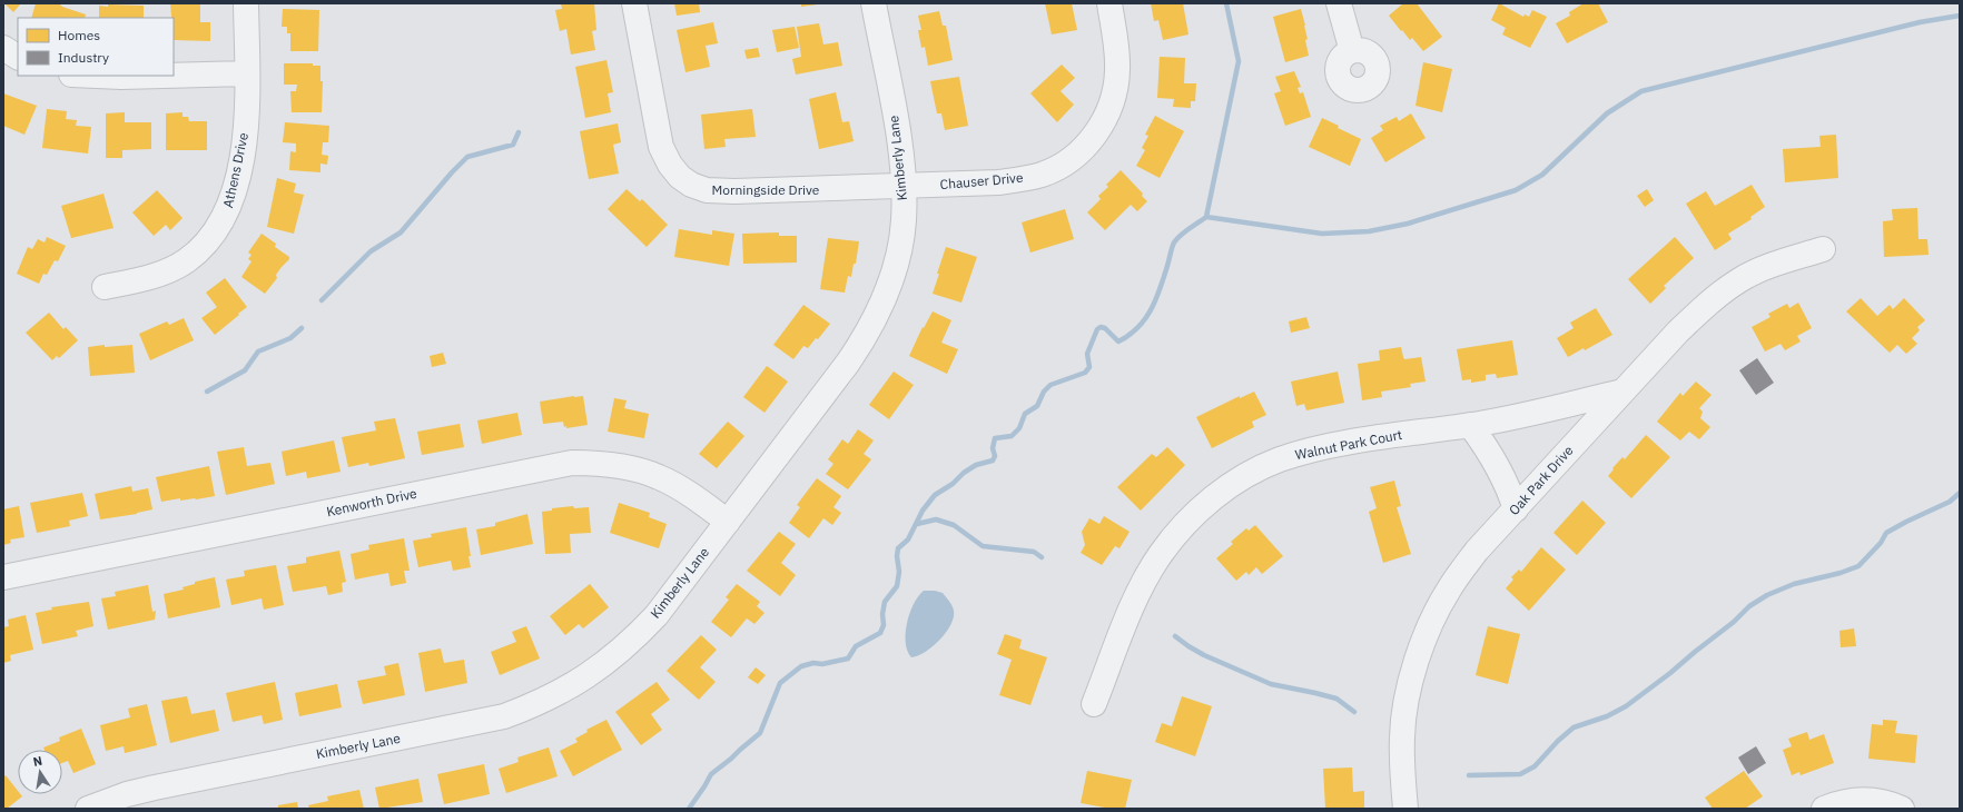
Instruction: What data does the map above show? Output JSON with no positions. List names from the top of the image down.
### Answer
{
  "streets": {
    "street": [
      "Kimberly Lane",
      "Athens Drive",
      "Chauser Drive",
      "Morningside Drive",
      "Walnut Park Court",
      "Oak Park Drive",
      "Kenworth Drive"
    ]
  },
  "crossings": [
    ["Kimberly Lane", "Chauser Drive"],
    ["Kimberly Lane", "Morningside Drive"],
    ["Kimberly Lane", "Kenworth Drive"],
    ["Chauser Drive", "Morningside Drive"],
    ["Walnut Park Court", "Oak Park Drive"]
  ],
  "legend": ["Homes", "Industry"],
  "north": "top"
}
